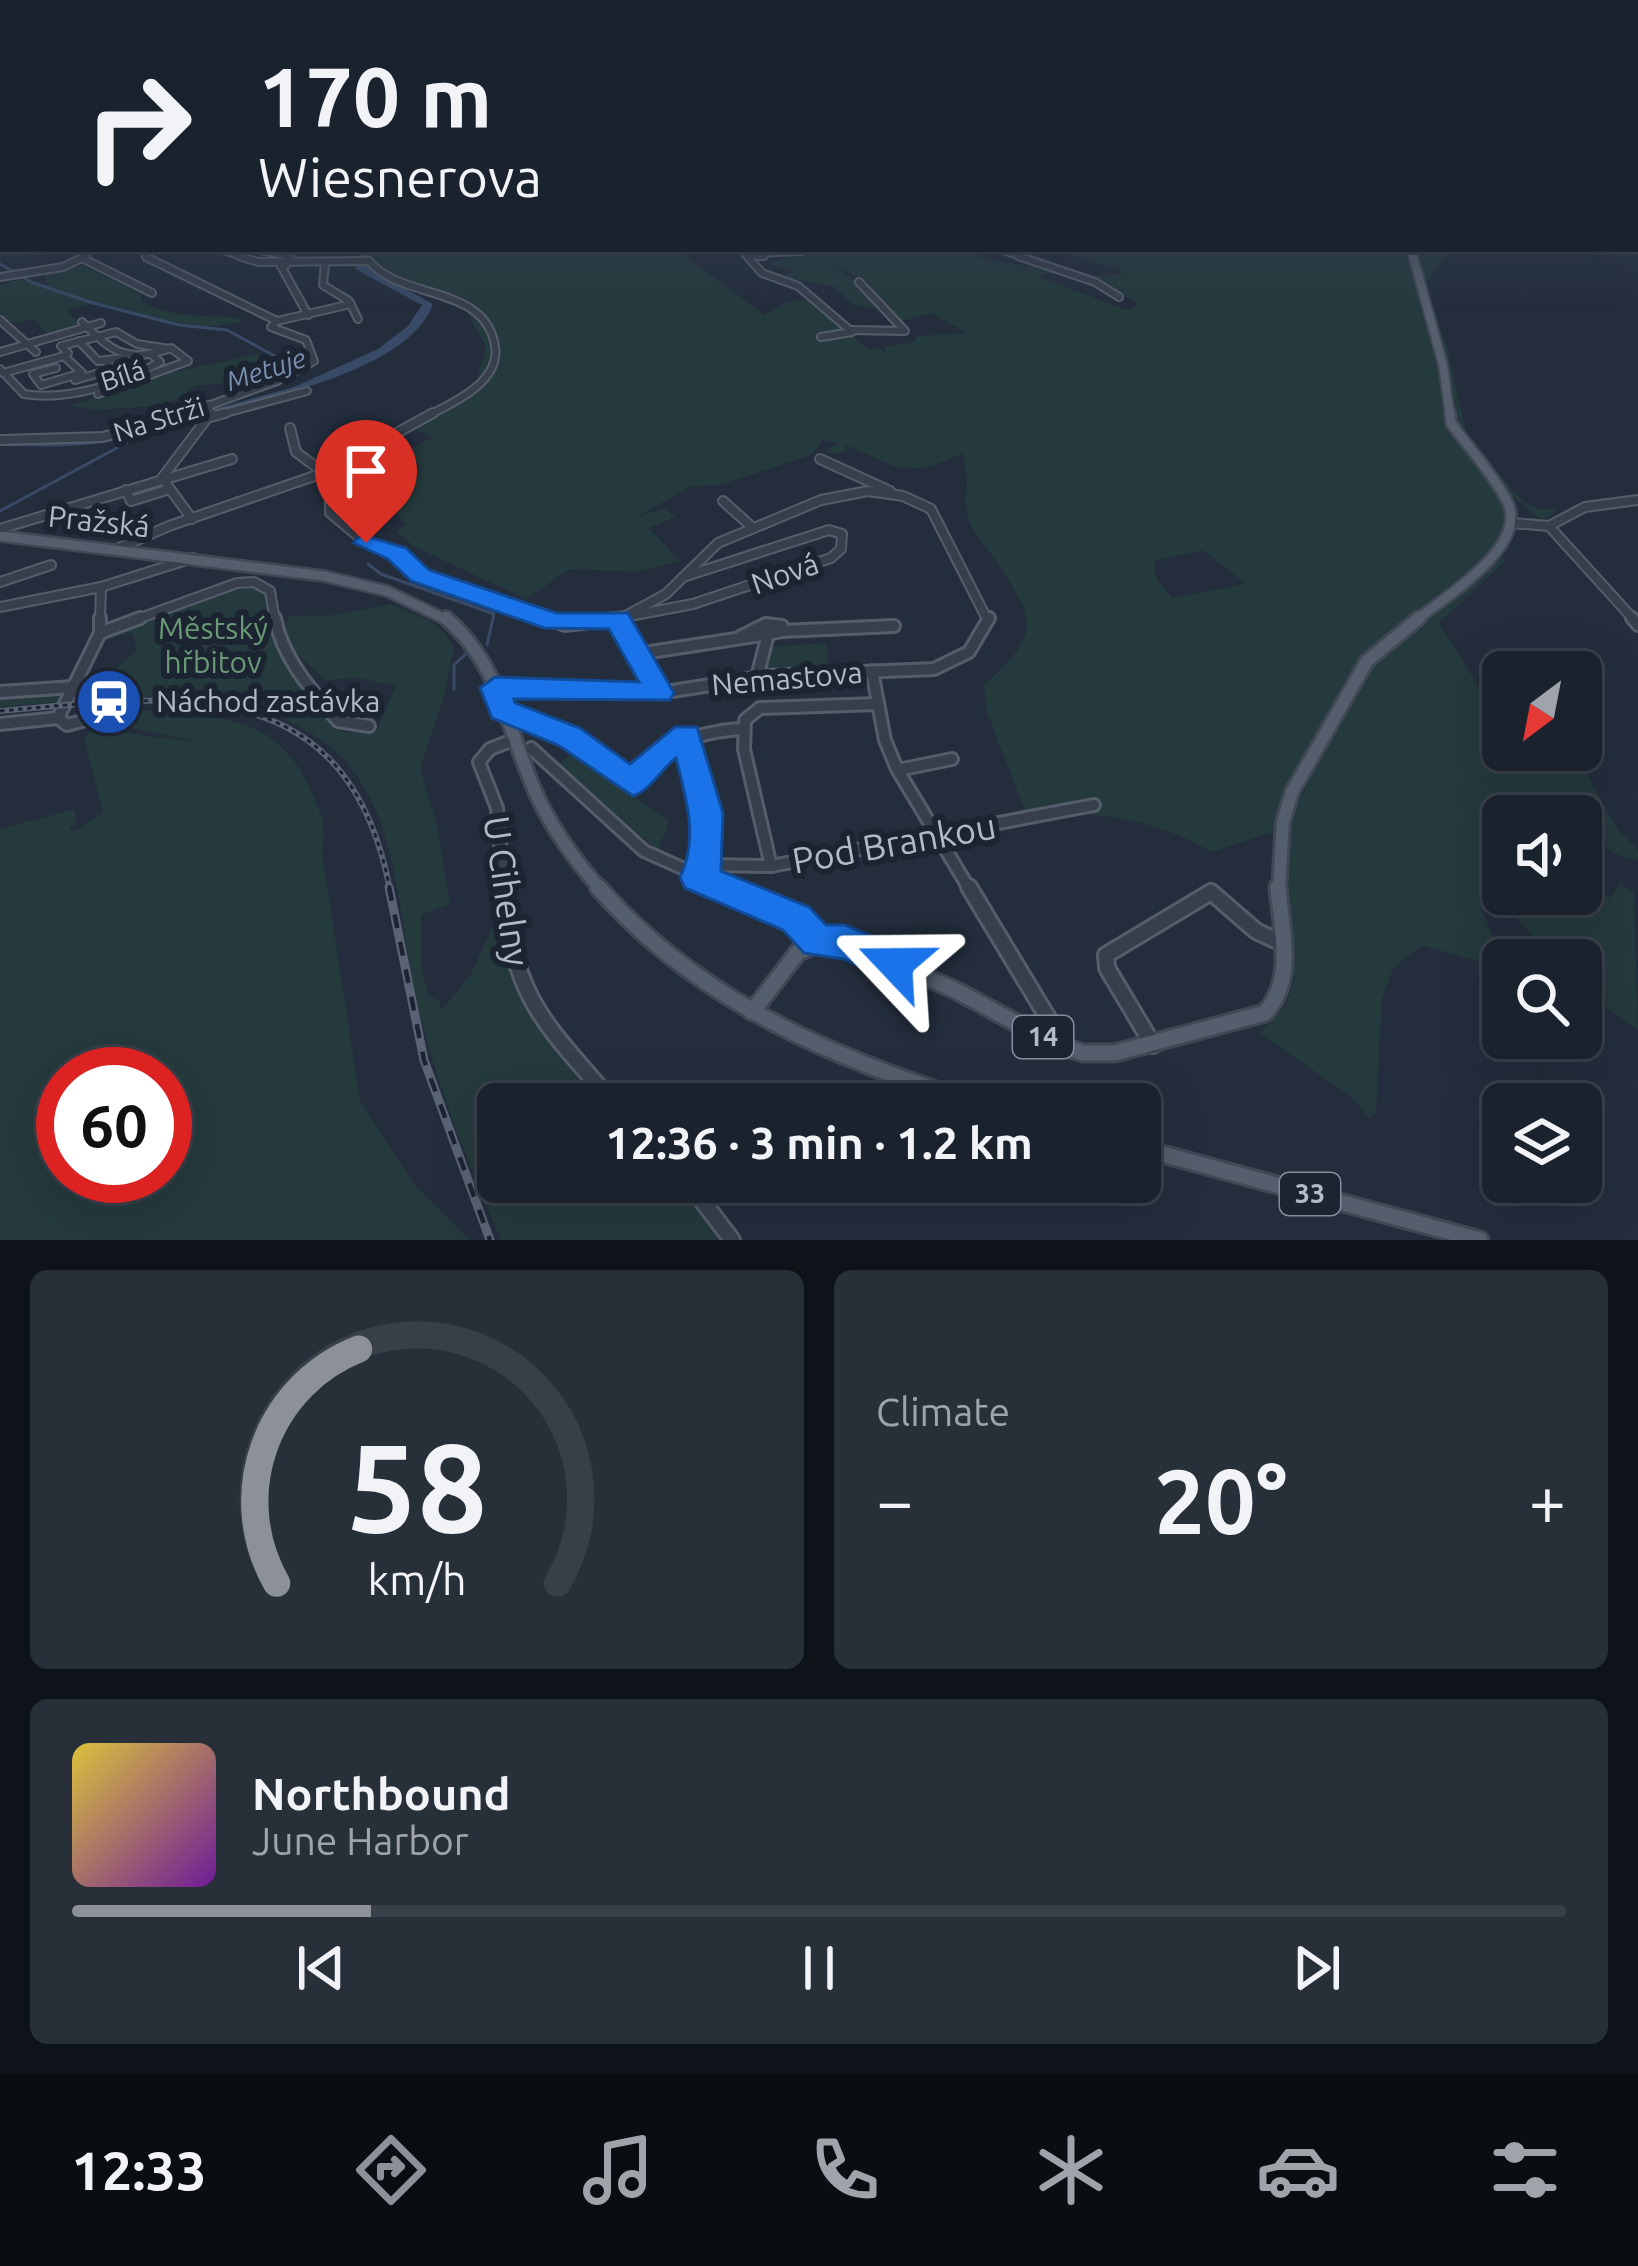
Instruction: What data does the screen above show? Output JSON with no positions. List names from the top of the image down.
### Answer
{
  "streets": {
    "main road": ["Pražská", "14", "33"],
    "street": [
      "Bílá",
      "Na Strži",
      "Nová",
      "Nemastova",
      "Pod Brankou",
      "U Cihelny"
    ]
  },
  "crossings": [
    ["Pražská", "Nemastova"],
    ["Pražská", "U Cihelny"]
  ],
  "water": ["Metuje"],
  "parks": ["Městský hřbitov"],
  "places": {
    "station": ["Náchod zastávka"]
  },
  "north": "bottom left",
  "page": {
    "turn": ["170 m", "Wiesnerova"],
    "limit": "60",
    "trip": "12:36 · 3 min · 1.2 km",
    "tile": "Climate",
    "heat": ["−", "20°", "+"],
    "song": ["Northbound", "June Harbor"],
    "tabs": "12:33",
    "gauge": ["58", "km/h"]
  }
}
